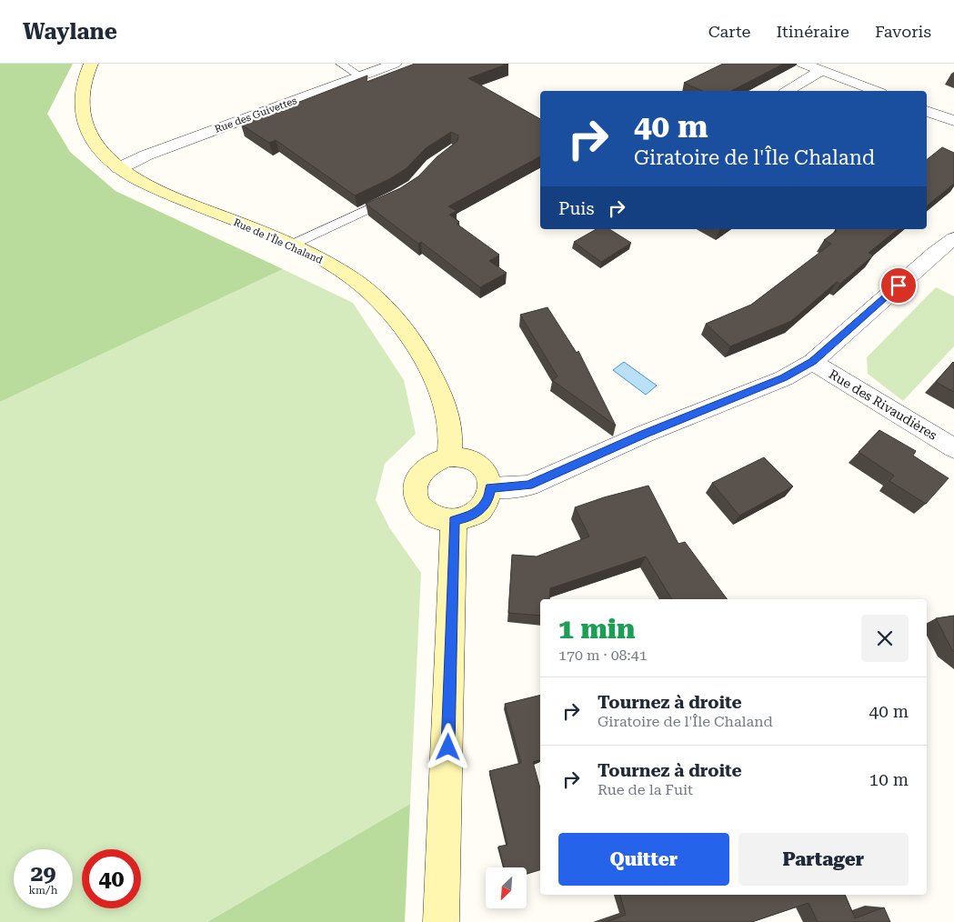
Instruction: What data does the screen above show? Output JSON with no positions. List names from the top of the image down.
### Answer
{
  "streets": {
    "street": ["Rue des Guivettes", "Rue de l'Île Chaland", "Rue des Rivaudières"]
  },
  "crossings": [
    ["Rue des Guivettes", "Rue de l'Île Chaland"]
  ],
  "north": "bottom left",
  "page": {
    "header": "Waylane",
    "nav": ["Carte", "Itinéraire", "Favoris"],
    "turn": ["40 m", "Giratoire de l'Île Chaland"],
    "then": "Puis",
    "heading": ["1 min", "170 m · 08:41"],
    "list": [
      {
        "name": "Tournez à droite",
        "note": "Giratoire de l'Île Chaland",
        "value": "40 m"
      },
      {
        "name": "Tournez à droite",
        "note": "Rue de la Fuit",
        "value": "10 m"
      }
    ],
    "buttons": ["Quitter", "Partager"],
    "speed": "29 km/h",
    "limit": "40"
  }
}
